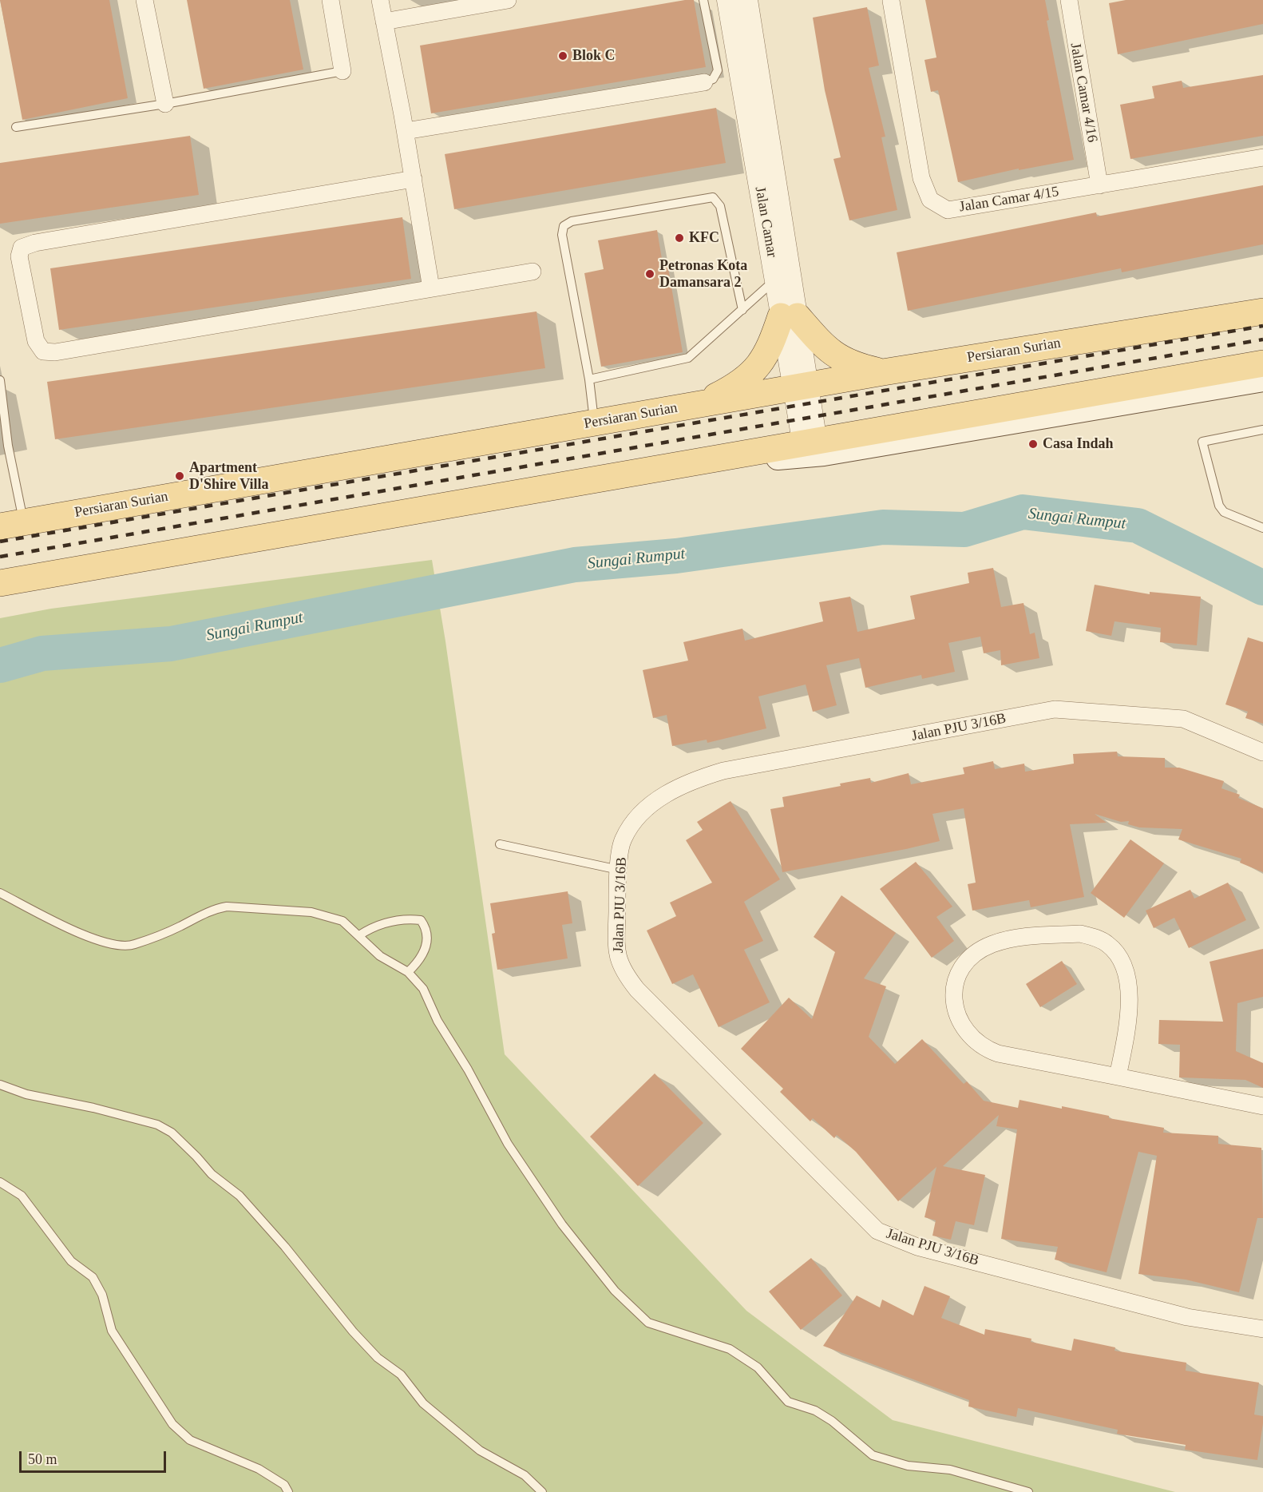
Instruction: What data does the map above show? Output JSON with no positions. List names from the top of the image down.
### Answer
{
  "streets": {
    "main road": ["Persiaran Surian"],
    "street": [
      "Jalan Camar 4/16",
      "Jalan Camar 4/15",
      "Jalan Camar",
      "Jalan PJU 3/16B"
    ]
  },
  "crossings": [
    ["Jalan Camar 4/16", "Jalan Camar 4/15"],
    ["Jalan Camar", "Persiaran Surian"]
  ],
  "water": ["Sungai Rumput"],
  "places": [
    "Blok C",
    "KFC",
    "Petronas Kota Damansara 2",
    "Casa Indah",
    "Apartment D'Shire Villa"
  ],
  "scale_bar": "50 m"
}
